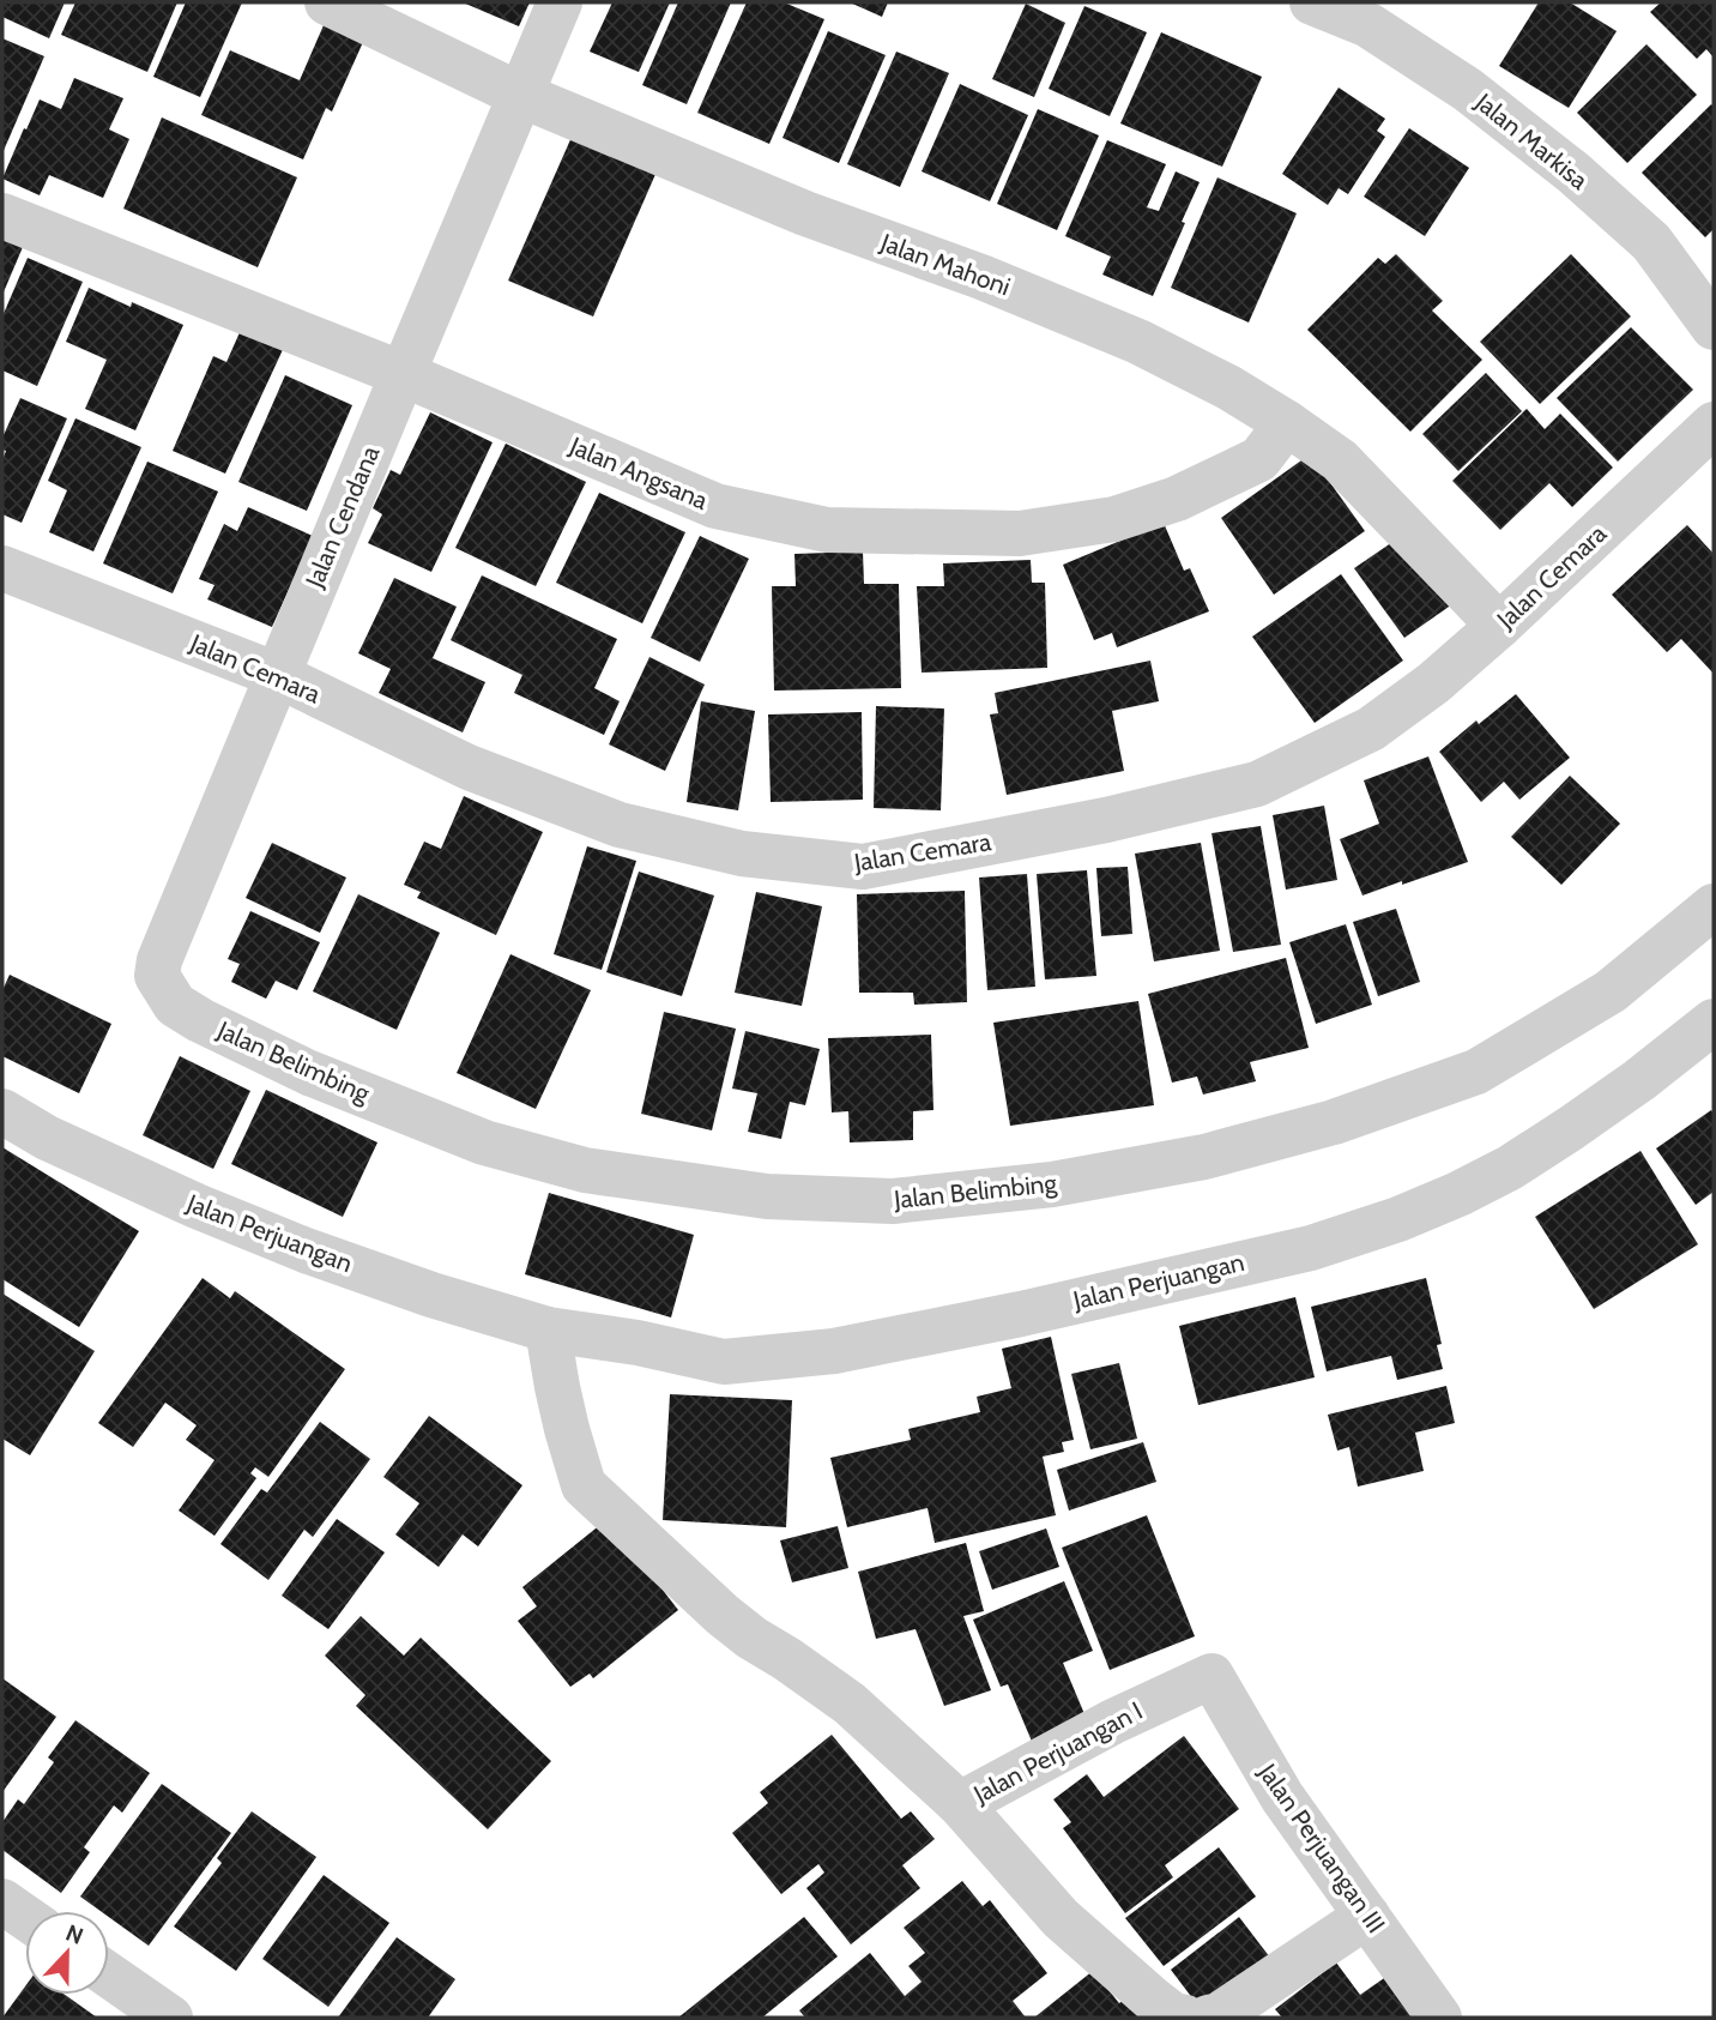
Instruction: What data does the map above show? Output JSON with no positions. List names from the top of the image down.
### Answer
{
  "streets": {
    "street": [
      "Jalan Markisa",
      "Jalan Mahoni",
      "Jalan Angsana",
      "Jalan Cendana",
      "Jalan Cemara",
      "Jalan Belimbing",
      "Jalan Perjuangan",
      "Jalan Perjuangan I",
      "Jalan Perjuangan III"
    ]
  },
  "crossings": [
    ["Jalan Mahoni", "Jalan Angsana"],
    ["Jalan Mahoni", "Jalan Cendana"],
    ["Jalan Mahoni", "Jalan Cemara"],
    ["Jalan Angsana", "Jalan Cendana"],
    ["Jalan Cendana", "Jalan Cemara"],
    ["Jalan Cendana", "Jalan Belimbing"],
    ["Jalan Perjuangan I", "Jalan Perjuangan III"]
  ],
  "north": "top"
}
